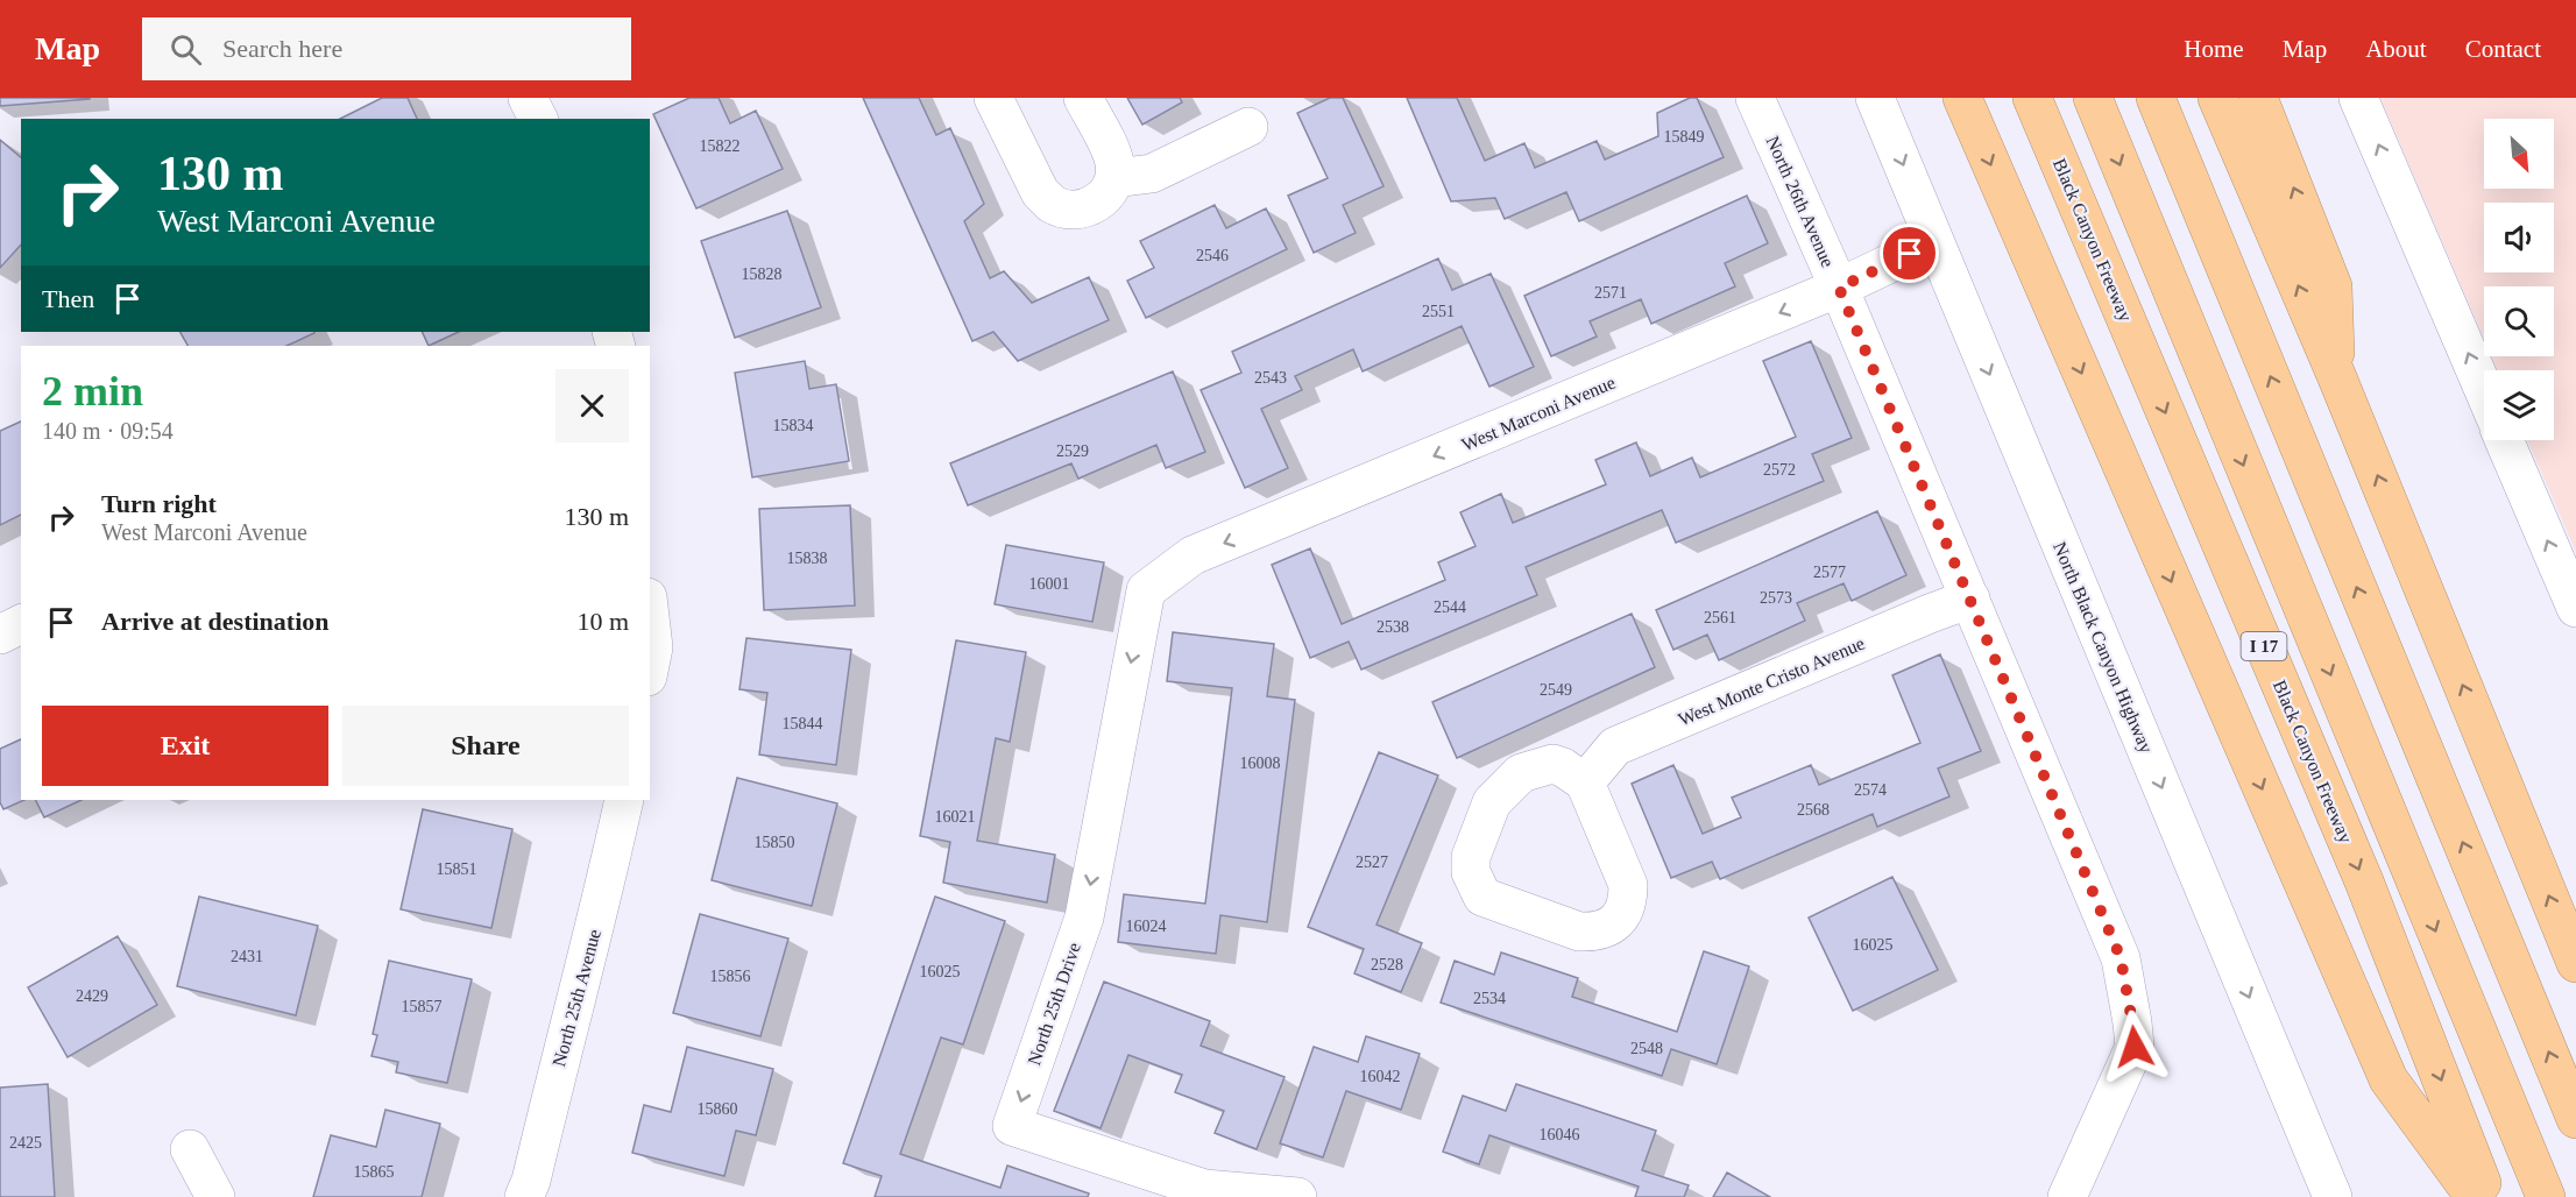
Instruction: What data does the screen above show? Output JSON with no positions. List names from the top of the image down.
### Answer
{
  "streets": {
    "highway": ["Black Canyon Freeway", "I 17"],
    "street": [
      "North 26th Avenue",
      "West Marconi Avenue",
      "North Black Canyon Highway",
      "West Monte Cristo Avenue",
      "North 25th Avenue",
      "North 25th Drive"
    ]
  },
  "crossings": [
    ["North 26th Avenue", "West Marconi Avenue"],
    ["North 26th Avenue", "West Monte Cristo Avenue"],
    ["West Marconi Avenue", "North Black Canyon Highway"],
    ["West Marconi Avenue", "North 25th Drive"]
  ],
  "one_way": ["West Marconi Avenue", "North Black Canyon Highway"],
  "house_numbers": [
    "15849",
    "15822",
    "2546",
    "15828",
    "2571",
    "2551",
    "2543",
    "15834",
    "2529",
    "2572",
    "15838",
    "2577",
    "16001",
    "2573",
    "2544",
    "2561",
    "2538",
    "2549",
    "15844",
    "16008",
    "2574",
    "2568",
    "16021",
    "15850",
    "2527",
    "15851",
    "16024",
    "16025",
    "2431",
    "2528",
    "16025",
    "15856",
    "2429",
    "2534",
    "15857",
    "2548",
    "16042",
    "15860",
    "16046",
    "2425",
    "15865"
  ],
  "north": "bottom right",
  "page": {
    "header": "Map",
    "search": "Search here",
    "nav": [
      "Home",
      "Map",
      "About",
      "Contact"
    ],
    "turn": ["130 m", "West Marconi Avenue"],
    "then": "Then",
    "heading": ["2 min", "140 m · 09:54"],
    "list": [
      {
        "name": "Turn right",
        "note": "West Marconi Avenue",
        "value": "130 m"
      },
      {
        "name": "Arrive at destination",
        "value": "10 m"
      }
    ],
    "buttons": ["Exit", "Share"]
  }
}
